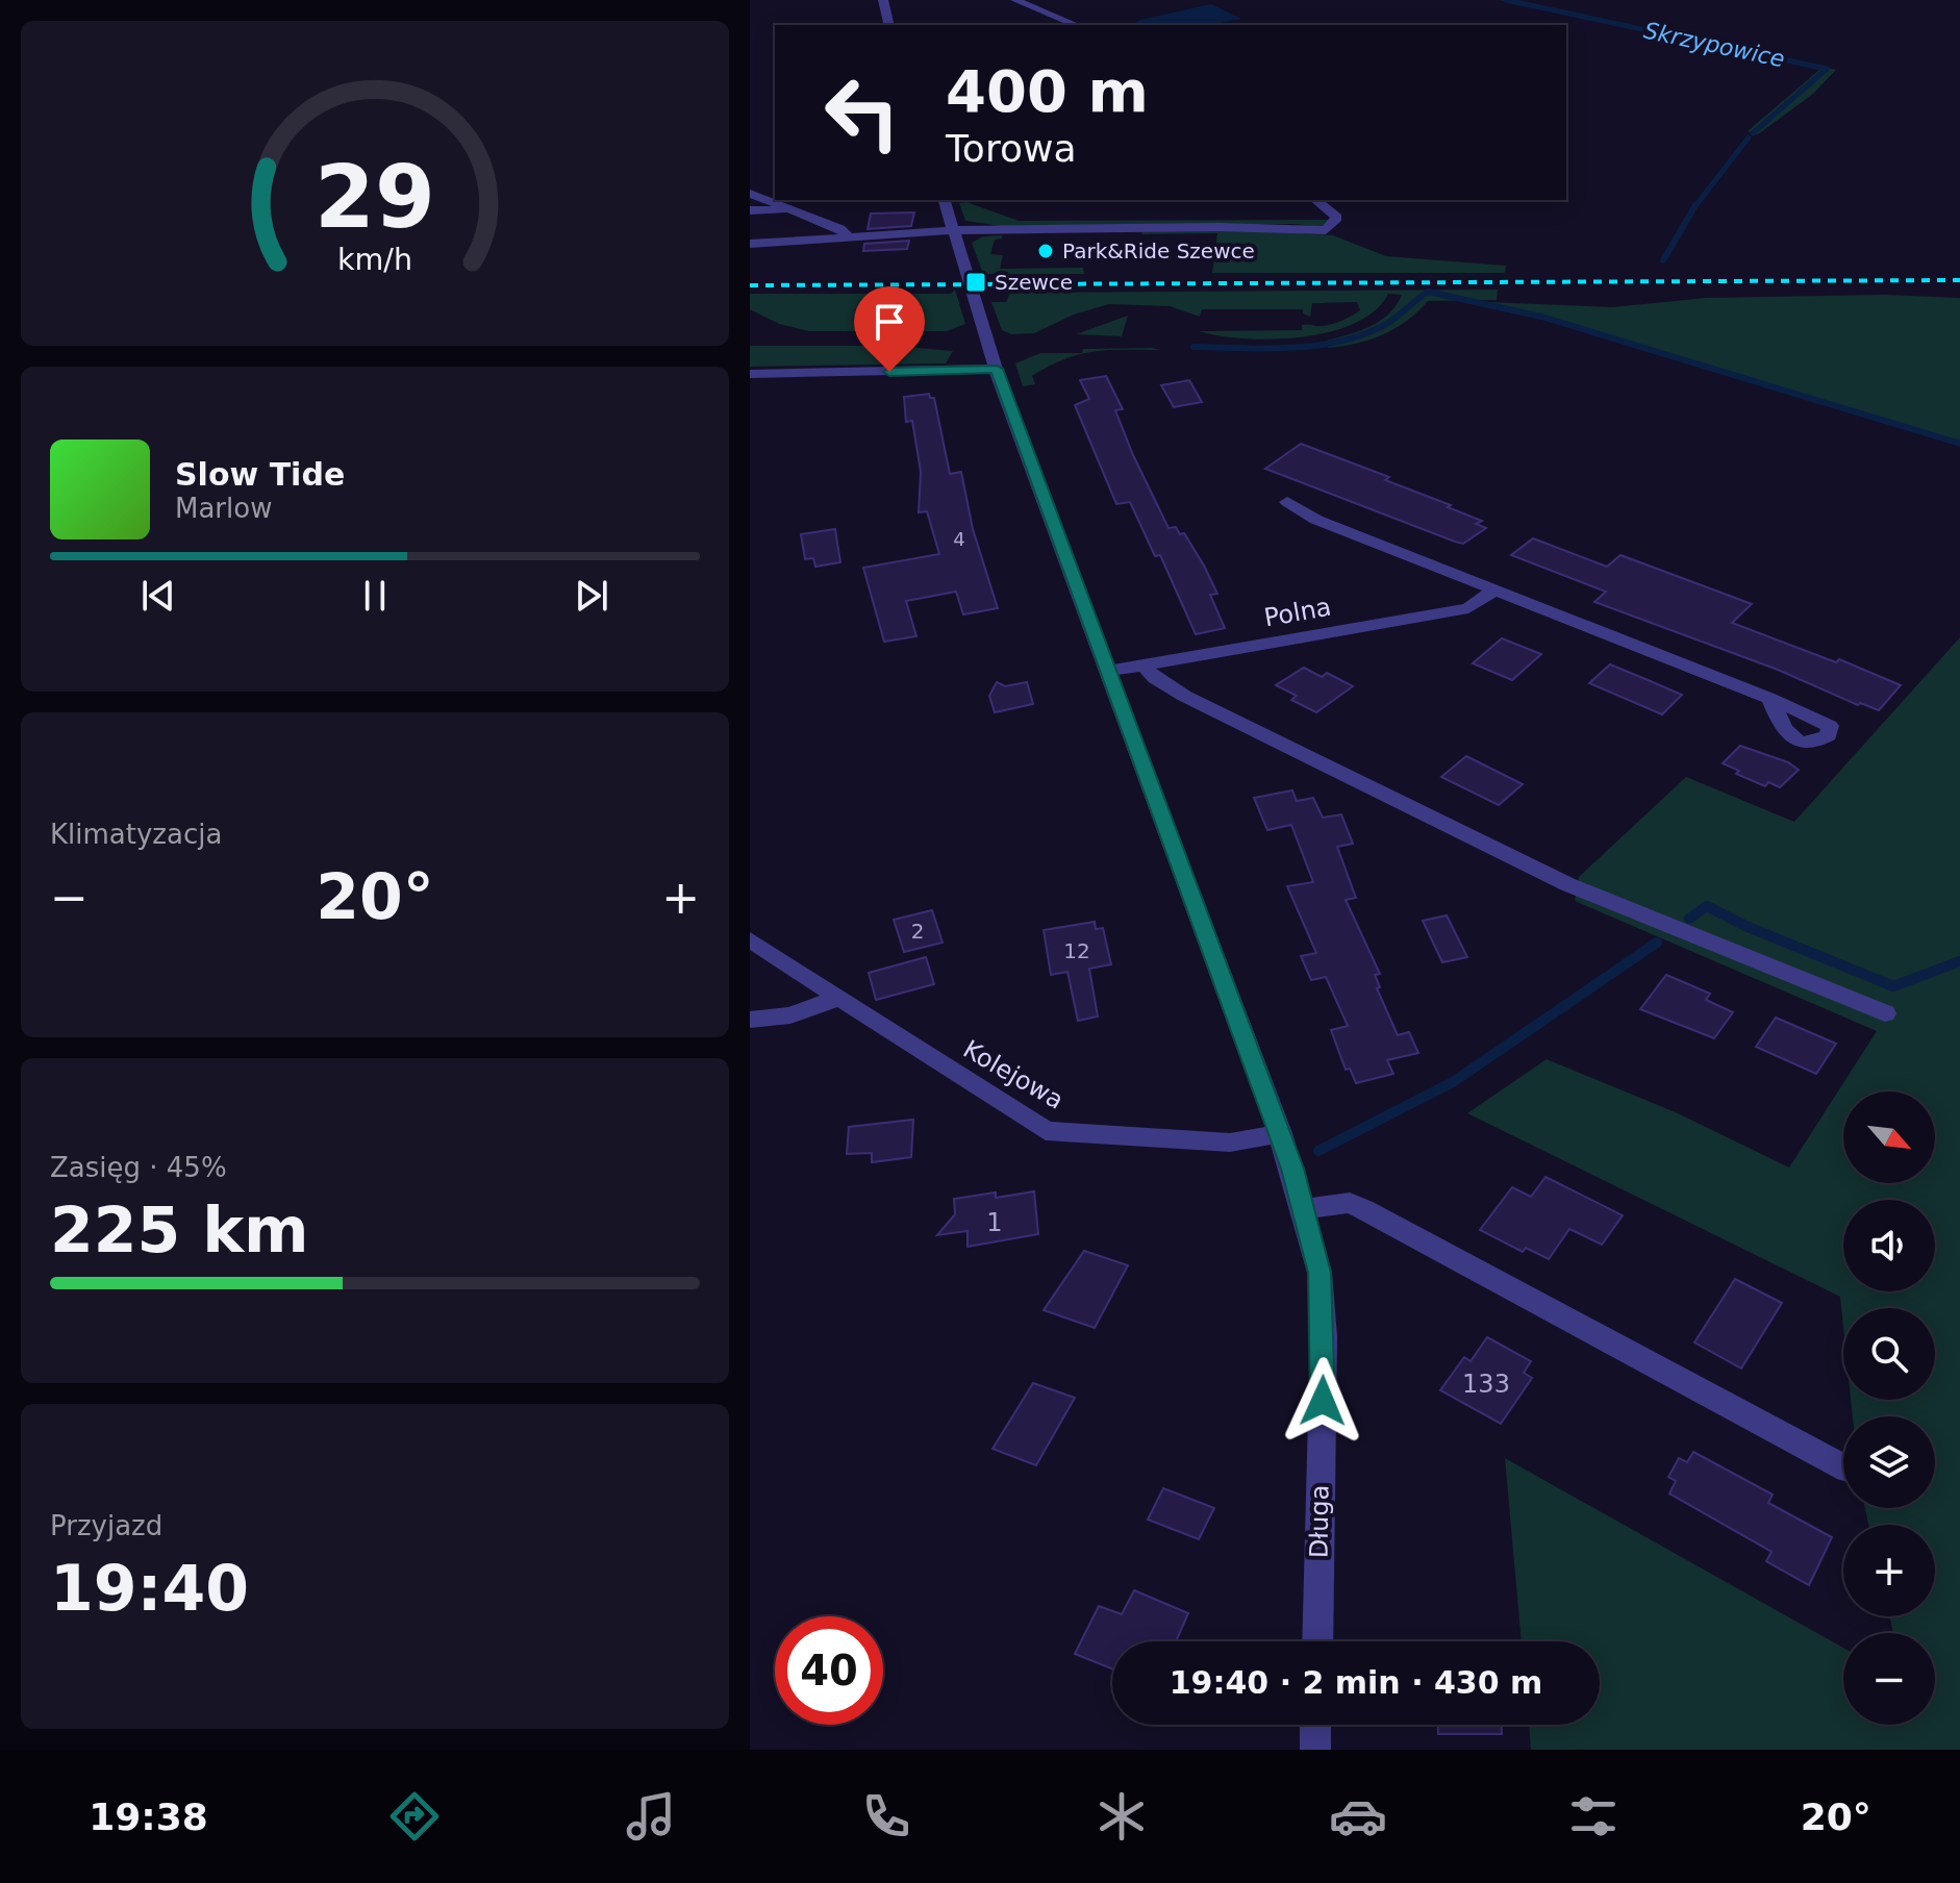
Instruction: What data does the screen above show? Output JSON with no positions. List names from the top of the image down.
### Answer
{
  "streets": {
    "street": ["Polna", "Kolejowa", "Długa"]
  },
  "crossings": [
    ["Polna", "Długa"],
    ["Kolejowa", "Długa"]
  ],
  "water": ["Skrzypowice"],
  "places": {
    "other": ["Park&Ride Szewce"],
    "transit": ["Szewce"]
  },
  "house_numbers": [
    "4",
    "2",
    "12",
    "1",
    "133"
  ],
  "north": "bottom right",
  "page": {
    "turn": ["400 m", "Torowa"],
    "song": ["Slow Tide", "Marlow"],
    "tile": [
      "Klimatyzacja",
      ["Zasięg · 45%", "225 km"],
      ["Przyjazd", "19:40"]
    ],
    "heat": ["−", "20°", "+"],
    "map_buttons": ["+", "−"],
    "limit": "40",
    "trip": "19:40 · 2 min · 430 m",
    "tabs": ["19:38", "20°"],
    "gauge": ["29", "km/h"]
  }
}
